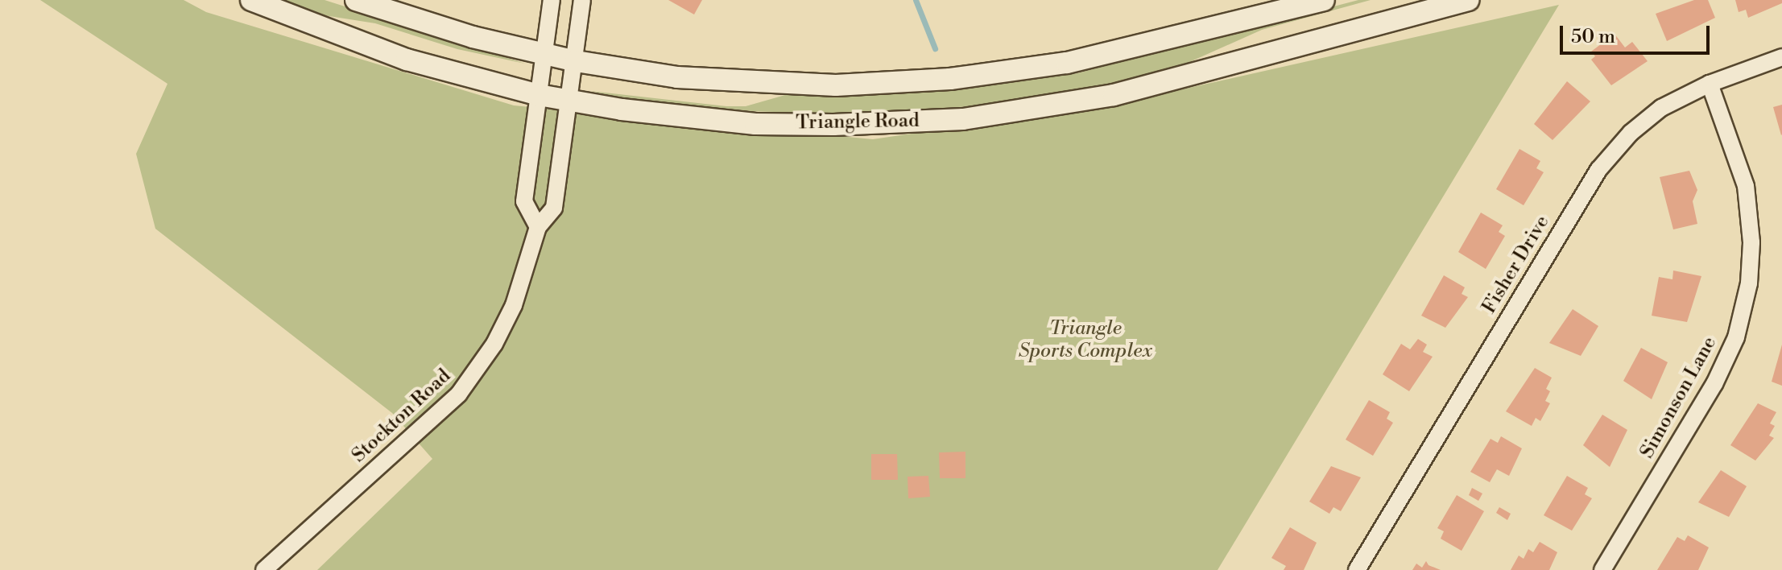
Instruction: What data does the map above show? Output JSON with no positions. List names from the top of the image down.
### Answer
{
  "streets": {
    "street": [
      "Triangle Road",
      "Fisher Drive",
      "Simonson Lane",
      "Stockton Road"
    ]
  },
  "crossings": [
    ["Triangle Road", "Stockton Road"],
    ["Fisher Drive", "Simonson Lane"]
  ],
  "parks": ["Triangle Sports Complex"],
  "scale_bar": "50 m"
}
